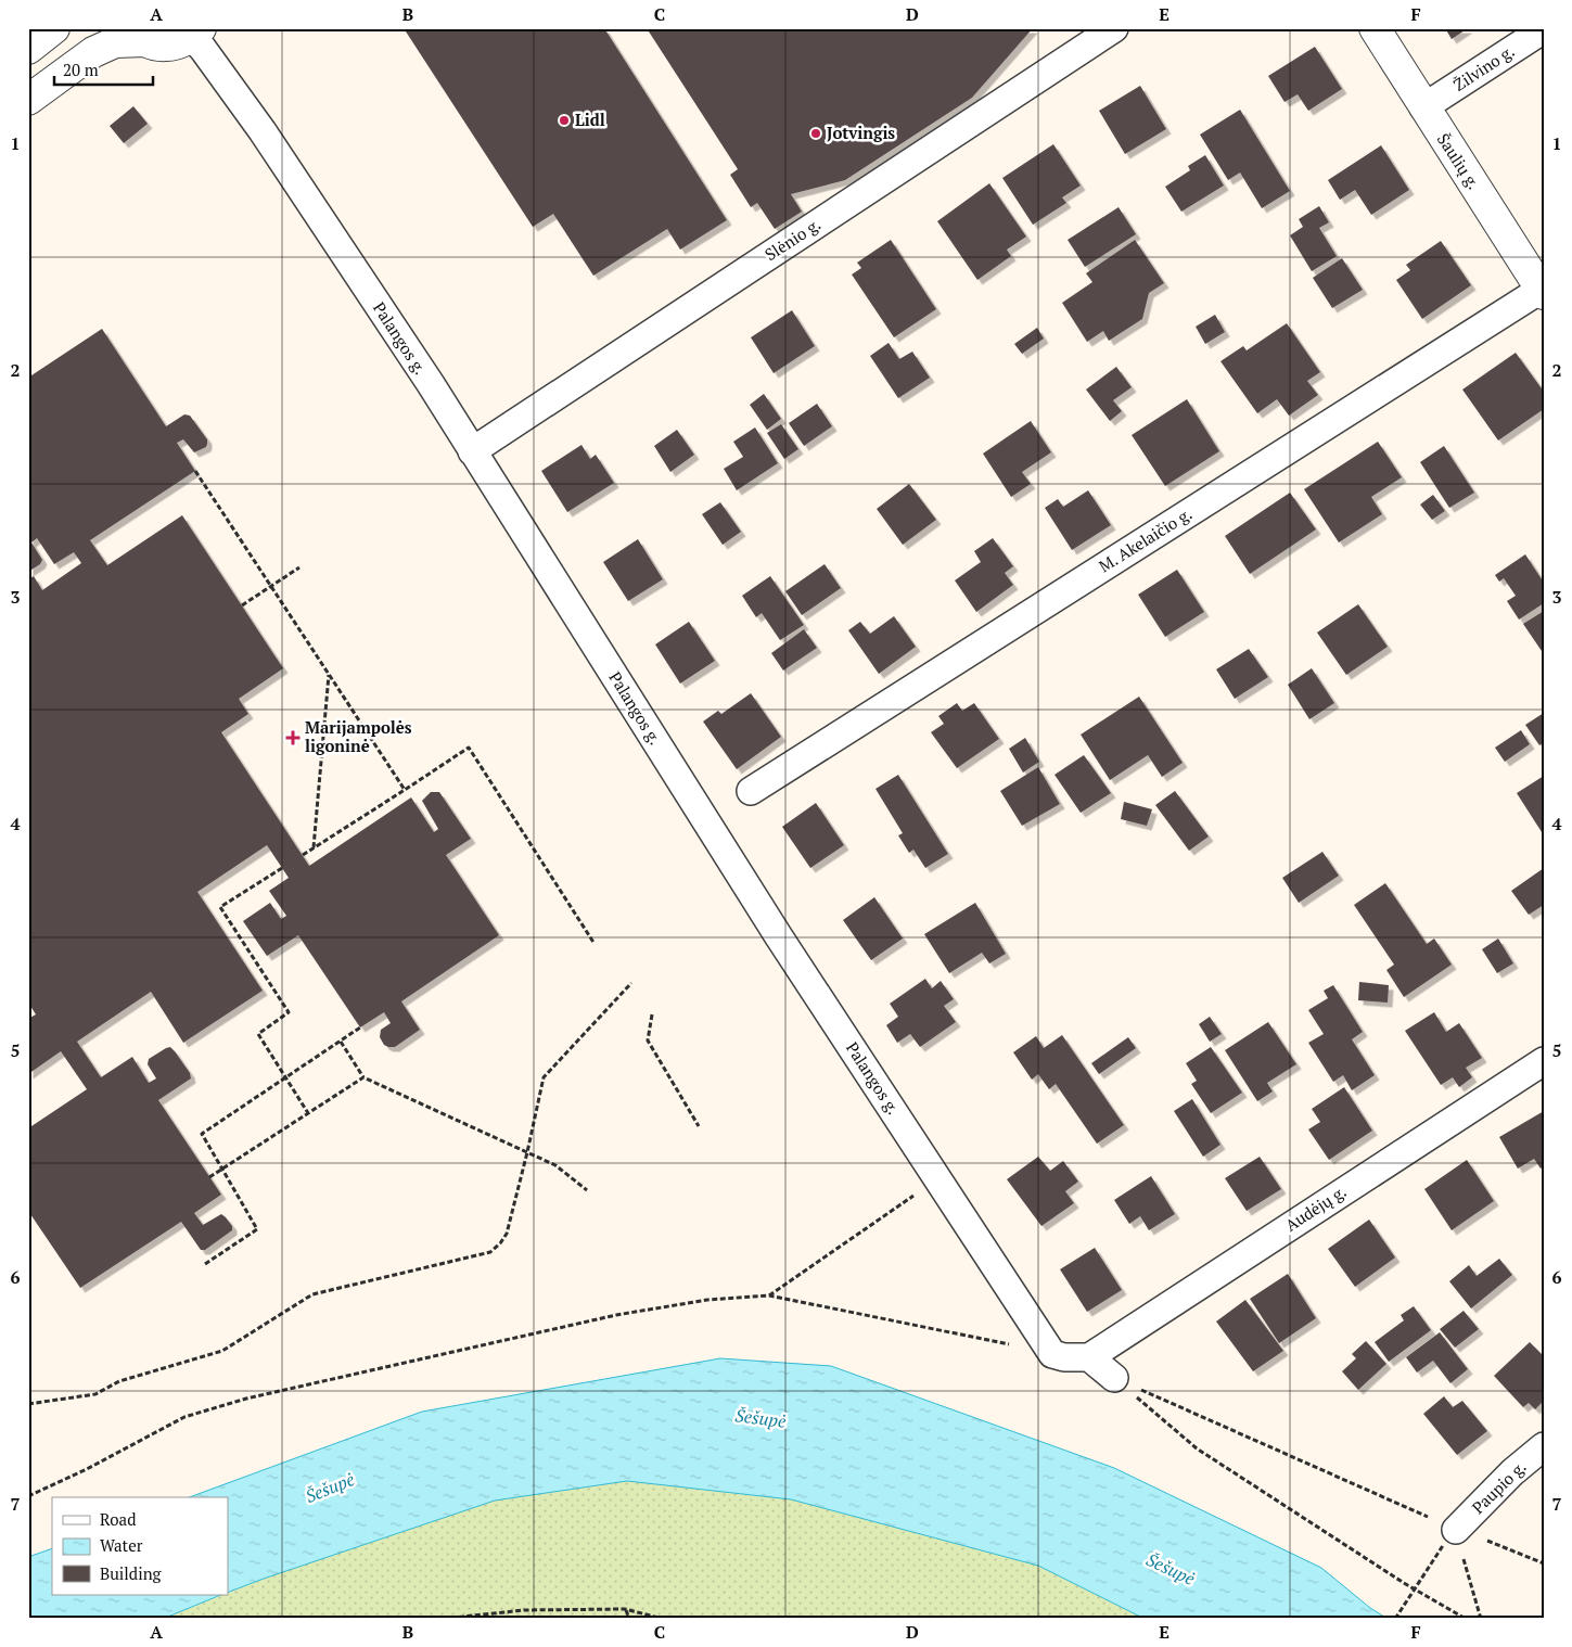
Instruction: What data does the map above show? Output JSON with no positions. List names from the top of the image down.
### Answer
{
  "streets": {
    "street": [
      "Žilvino g.",
      "Šaulių g.",
      "Slėnio g.",
      "Palangos g.",
      "M. Akelaičio g.",
      "Audėjų g.",
      "Paupio g."
    ]
  },
  "crossings": [
    ["Žilvino g.", "Šaulių g."],
    ["Šaulių g.", "M. Akelaičio g."],
    ["Slėnio g.", "Palangos g."]
  ],
  "water": ["Šešupė"],
  "places": {
    "other": ["Lidl", "Jotvingis"],
    "health": ["Marijampolės ligoninė"]
  },
  "legend": ["Road", "Water", "Building"],
  "scale_bar": "20 m",
  "grid": {
    "columns": [
      "A",
      "B",
      "C",
      "D",
      "E",
      "F"
    ],
    "rows": [
      "1",
      "2",
      "3",
      "4",
      "5",
      "6",
      "7"
    ]
  }
}
